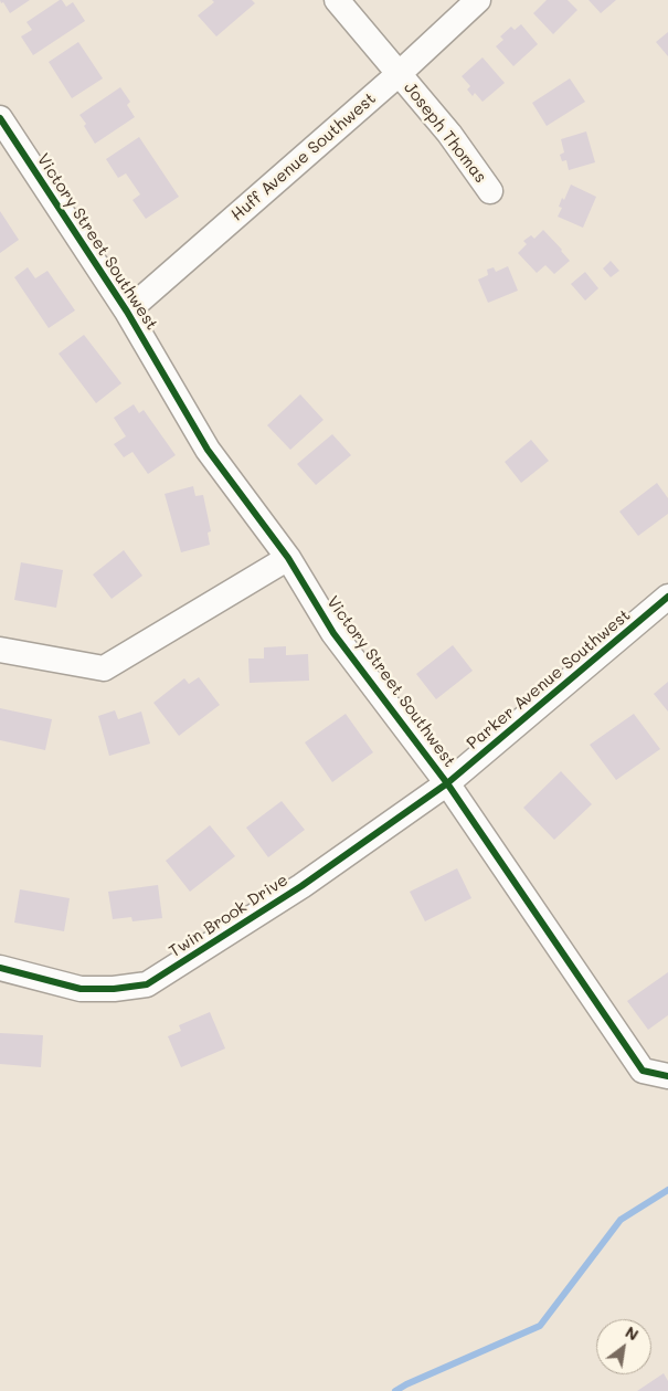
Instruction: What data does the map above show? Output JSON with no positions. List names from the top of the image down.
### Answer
{
  "streets": {
    "street": [
      "Joseph Thomas",
      "Huff Avenue Southwest",
      "Victory Street Southwest",
      "Parker Avenue Southwest",
      "Twin Brook Drive"
    ]
  },
  "crossings": [
    ["Joseph Thomas", "Huff Avenue Southwest"],
    ["Huff Avenue Southwest", "Victory Street Southwest"],
    ["Victory Street Southwest", "Parker Avenue Southwest"],
    ["Victory Street Southwest", "Twin Brook Drive"],
    ["Parker Avenue Southwest", "Twin Brook Drive"]
  ],
  "north": "top right"
}
